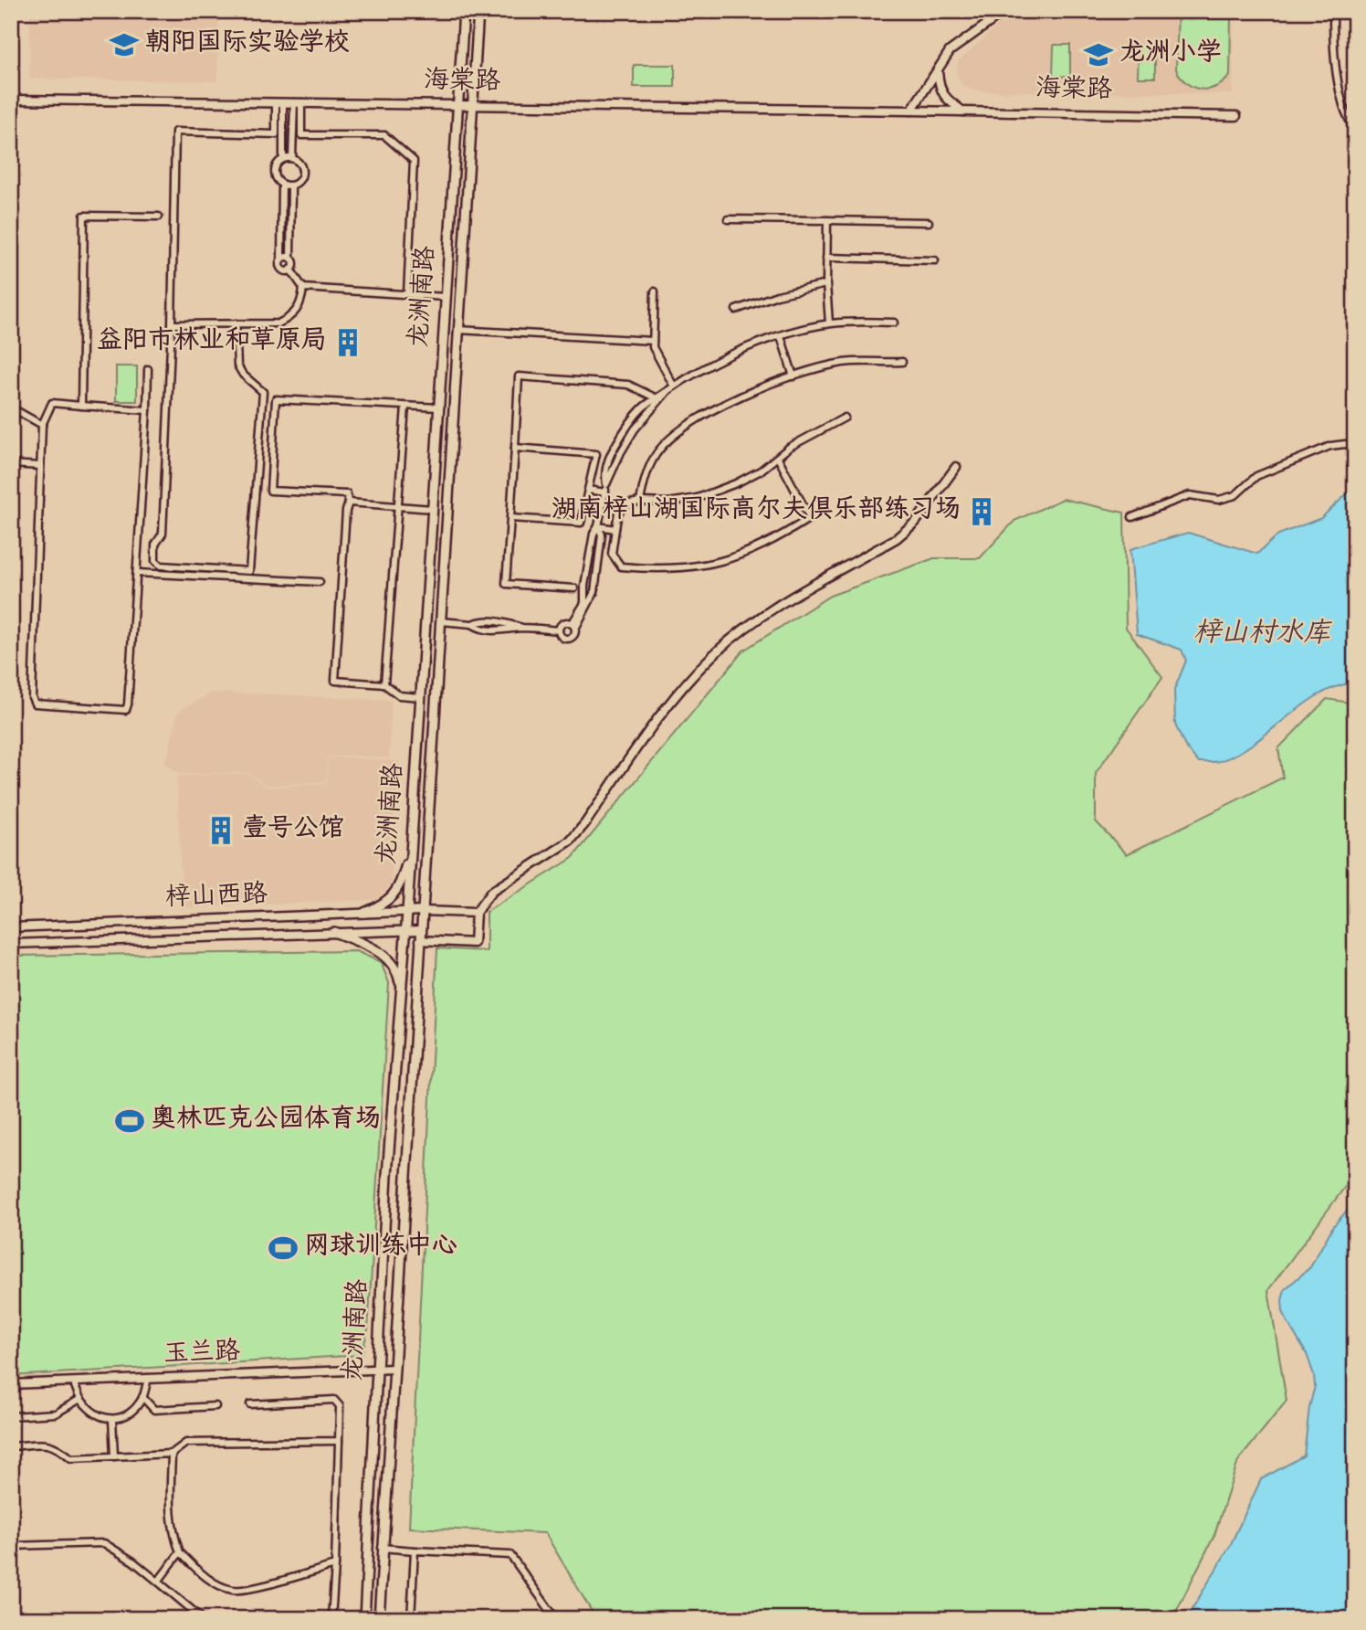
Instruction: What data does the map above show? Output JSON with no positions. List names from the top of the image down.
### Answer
{
  "streets": {
    "main road": ["龙洲南路"],
    "street": ["海棠路", "梓山西路", "玉兰路"]
  },
  "crossings": [
    ["海棠路", "龙洲南路"],
    ["龙洲南路", "梓山西路"],
    ["龙洲南路", "玉兰路"]
  ],
  "water": ["梓山村水库"],
  "places": {
    "school or university": ["朝阳国际实验学校", "龙洲小学"],
    "building": ["益阳市林业和草原局", "湖南梓山湖国际高尔夫俱乐部练习场", "壹号公馆"],
    "sports": ["奥林匹克公园体育场", "网球训练中心"]
  }
}
